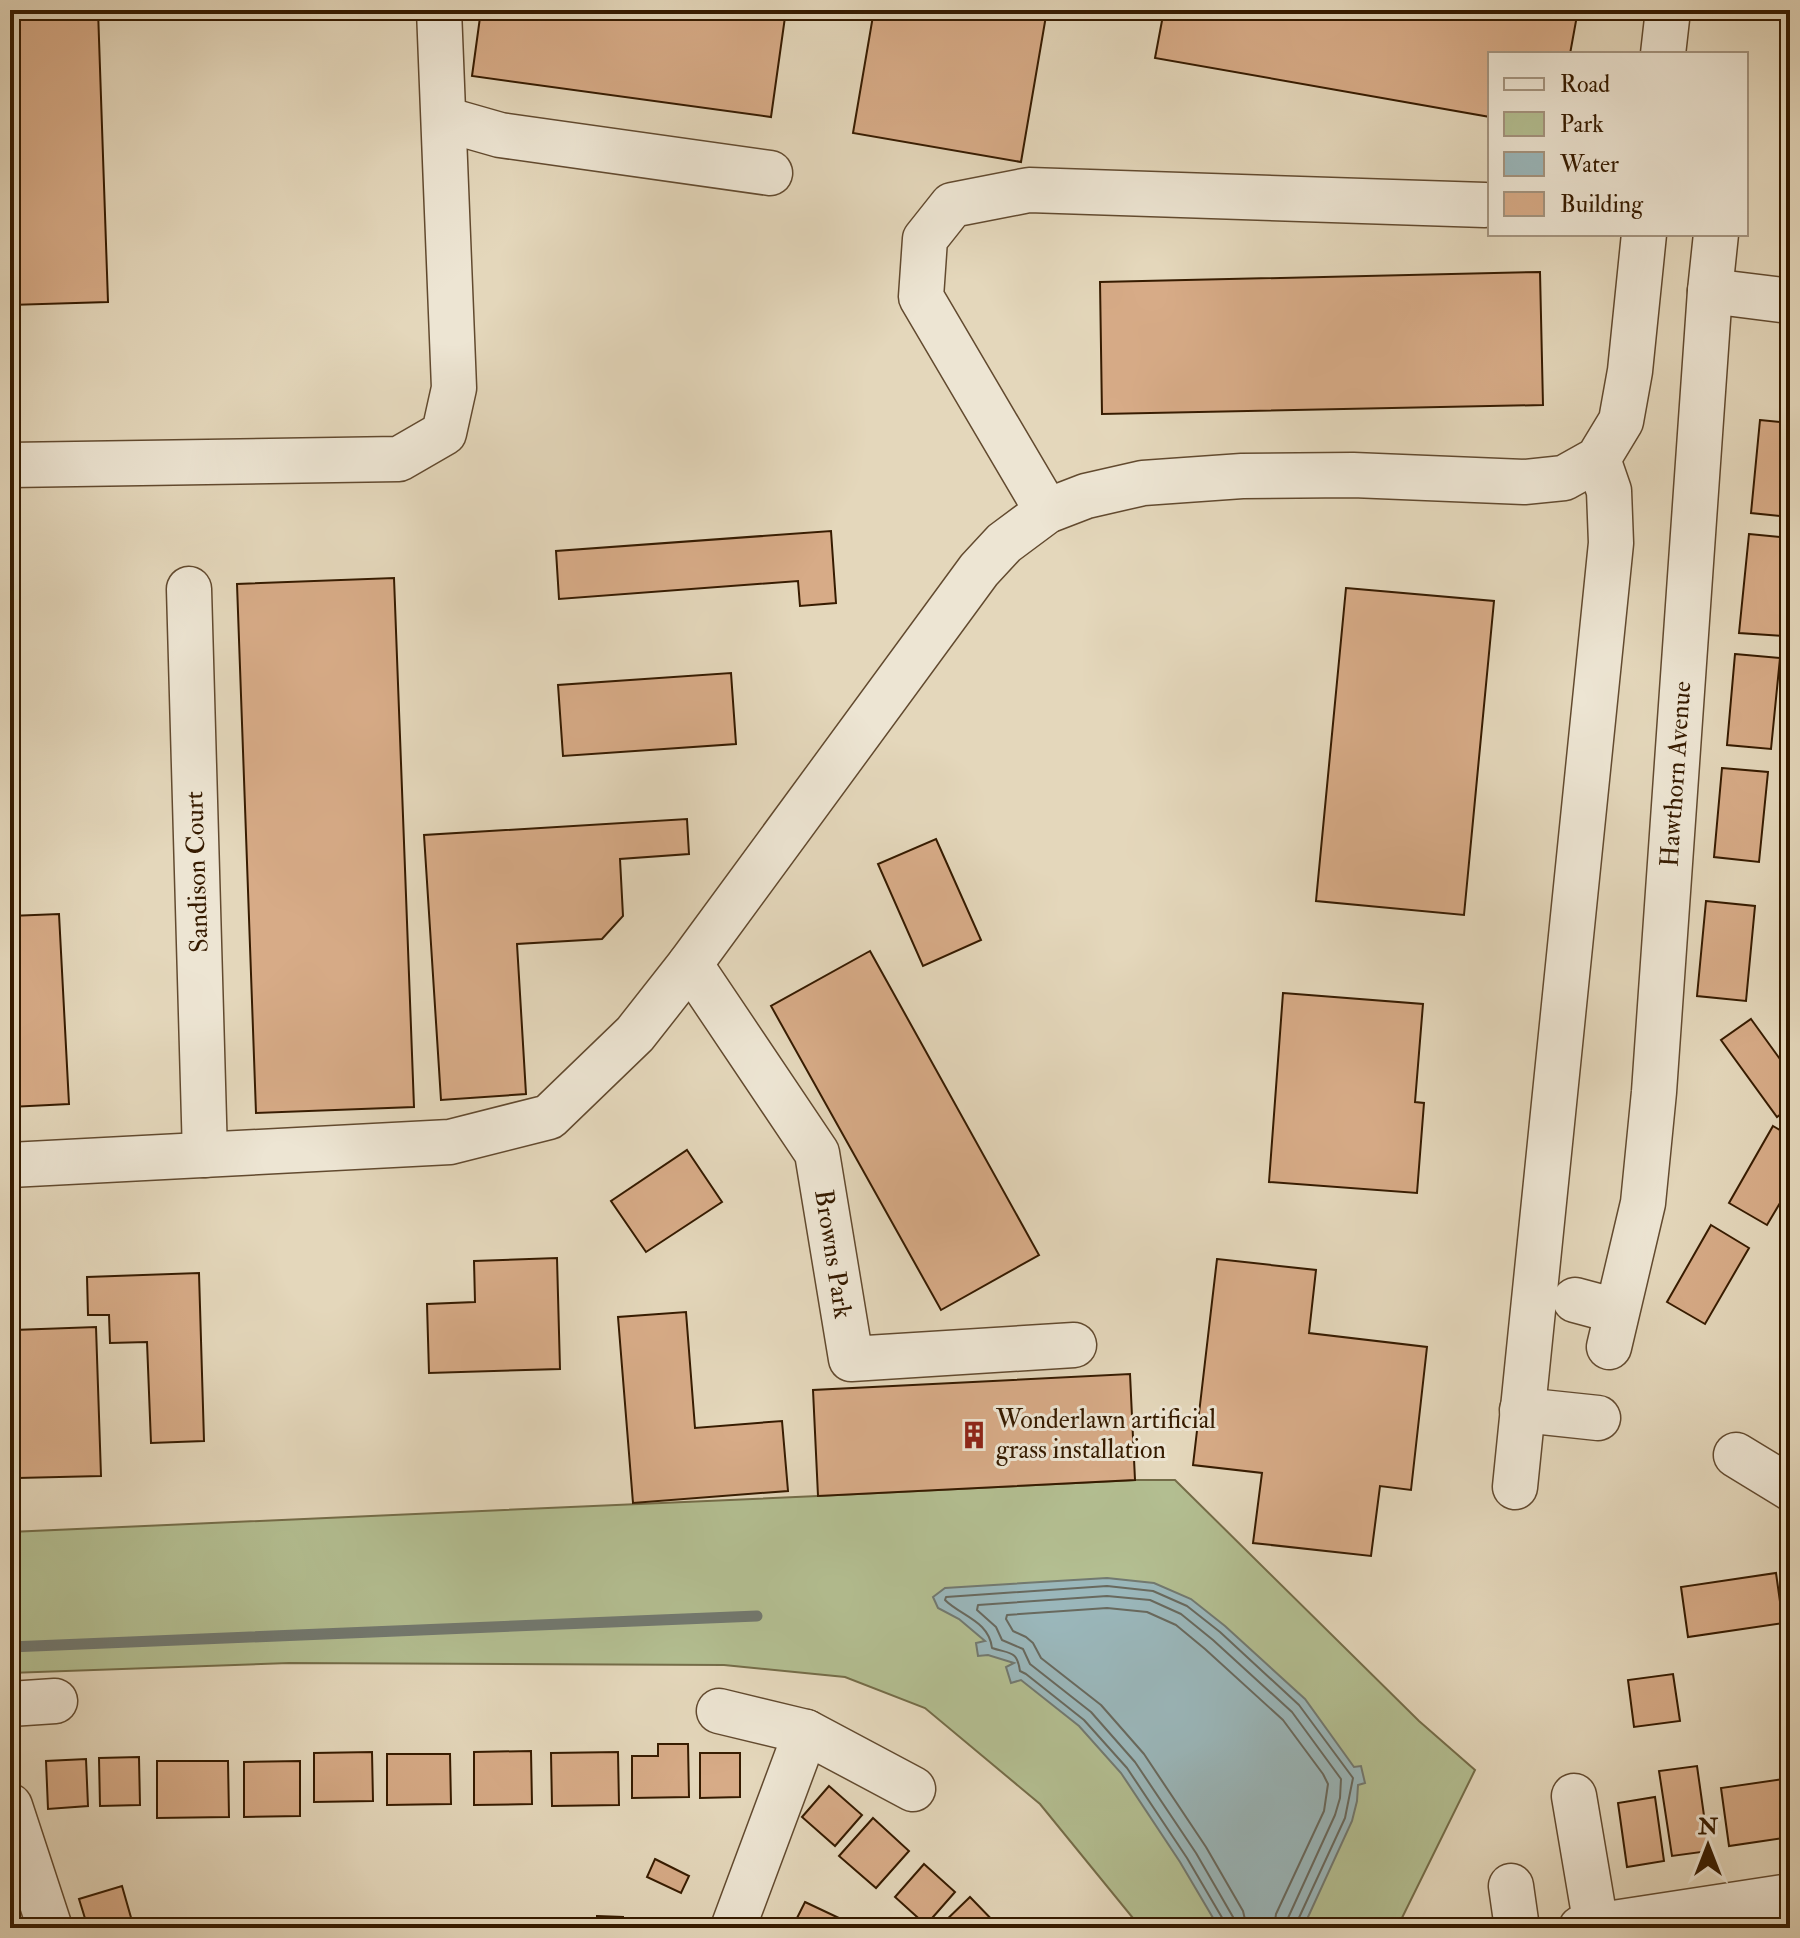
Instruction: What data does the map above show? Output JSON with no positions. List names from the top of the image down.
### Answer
{
  "streets": {
    "street": ["Hawthorn Avenue", "Sandison Court", "Browns Park"]
  },
  "places": {
    "building": ["Wonderlawn artificial grass installation"]
  },
  "legend": [
    "Road",
    "Park",
    "Water",
    "Building"
  ],
  "north": "top"
}
